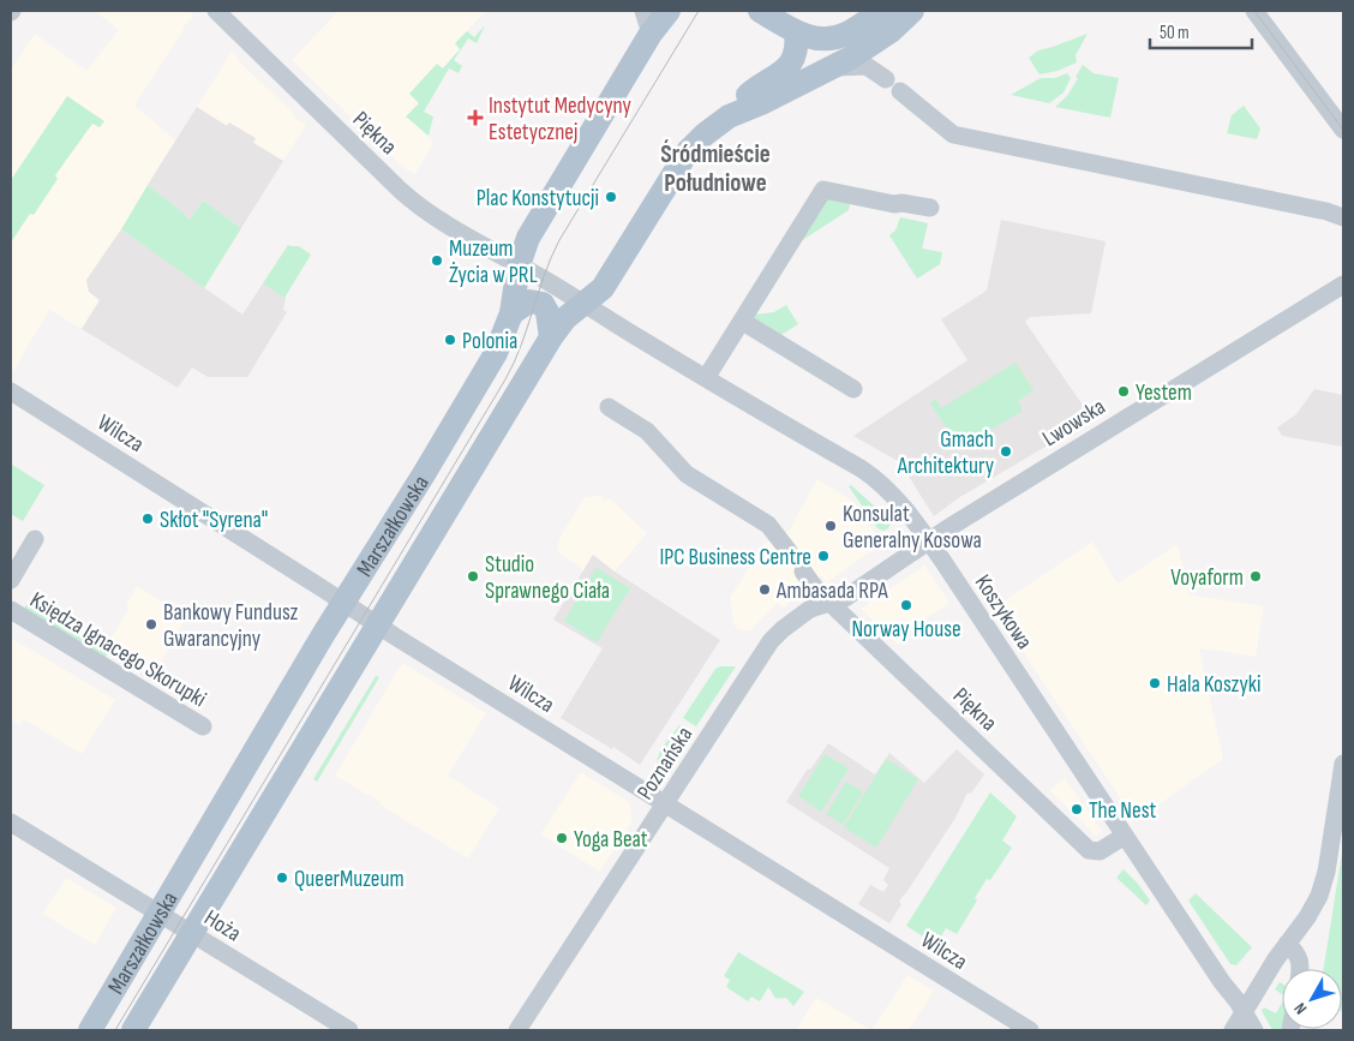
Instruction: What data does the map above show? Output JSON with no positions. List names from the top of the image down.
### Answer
{
  "streets": {
    "main road": ["Marszałkowska"],
    "street": [
      "Piękna",
      "Lwowska",
      "Wilcza",
      "Koszykowa",
      "Księdza Ignacego Skorupki",
      "Poznańska",
      "Hoża"
    ]
  },
  "crossings": [
    ["Piękna", "Lwowska"],
    ["Piękna", "Marszałkowska"],
    ["Piękna", "Koszykowa"],
    ["Piękna", "Poznańska"],
    ["Lwowska", "Koszykowa"],
    ["Lwowska", "Poznańska"],
    ["Wilcza", "Marszałkowska"],
    ["Wilcza", "Poznańska"],
    ["Marszałkowska", "Koszykowa"],
    ["Marszałkowska", "Hoża"]
  ],
  "districts": ["Śródmieście Południowe"],
  "places": {
    "health": ["Instytut Medycyny Estetycznej"],
    "other": [
      "Plac Konstytucji",
      "Muzeum Życia w PRL",
      "Polonia",
      "Yestem",
      "Gmach Architektury",
      "Skłot \"Syrena\"",
      "Konsulat Generalny Kosowa",
      "IPC Business Centre",
      "Studio Sprawnego Ciała",
      "Voyaform",
      "Ambasada RPA",
      "Norway House",
      "Bankowy Fundusz Gwarancyjny",
      "Hala Koszyki",
      "The Nest",
      "Yoga Beat",
      "QueerMuzeum"
    ]
  },
  "scale_bar": "50 m",
  "north": "bottom left"
}
